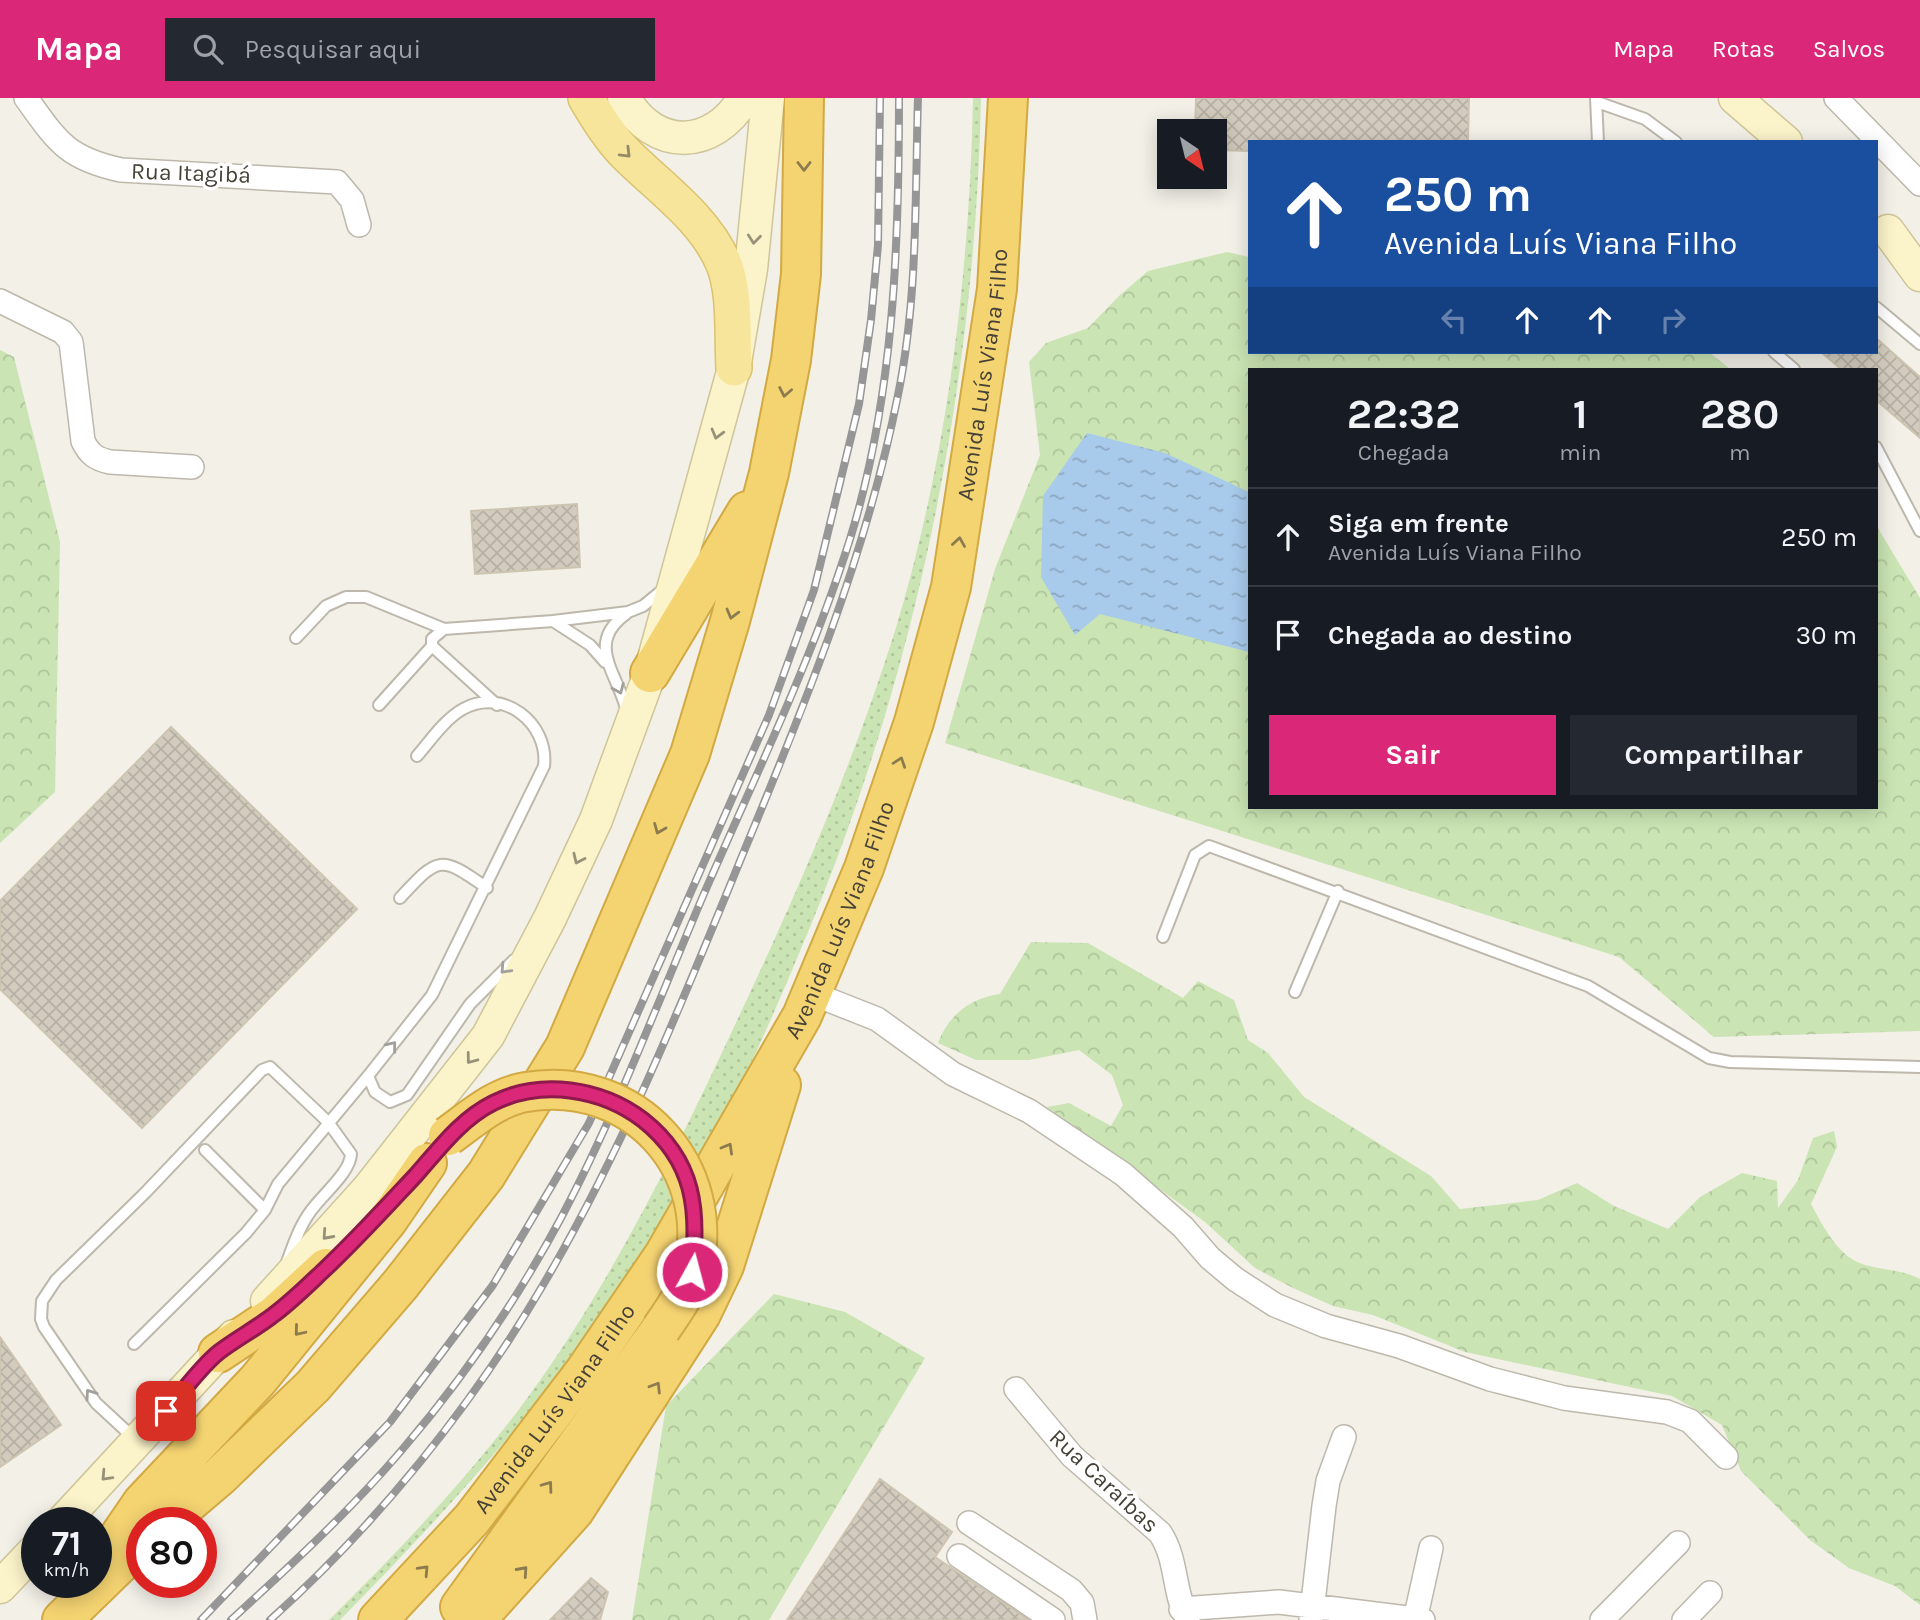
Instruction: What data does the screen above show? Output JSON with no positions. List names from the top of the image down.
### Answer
{
  "streets": {
    "highway": ["Avenida Luís Viana Filho"],
    "street": ["Rua Itagibá", "Rua Caraíbas"]
  },
  "north": "bottom right",
  "page": {
    "header": "Mapa",
    "search": "Pesquisar aqui",
    "nav": ["Mapa", "Rotas", "Salvos"],
    "turn": ["250 m", "Avenida Luís Viana Filho"],
    "eta": [
      "22:32",
      "Chegada",
      "1",
      "min",
      "280",
      "m"
    ],
    "list": [
      {
        "name": "Siga em frente",
        "note": "Avenida Luís Viana Filho",
        "value": "250 m"
      },
      {
        "name": "Chegada ao destino",
        "value": "30 m"
      }
    ],
    "buttons": ["Sair", "Compartilhar"],
    "speed": "71 km/h",
    "limit": "80"
  }
}
